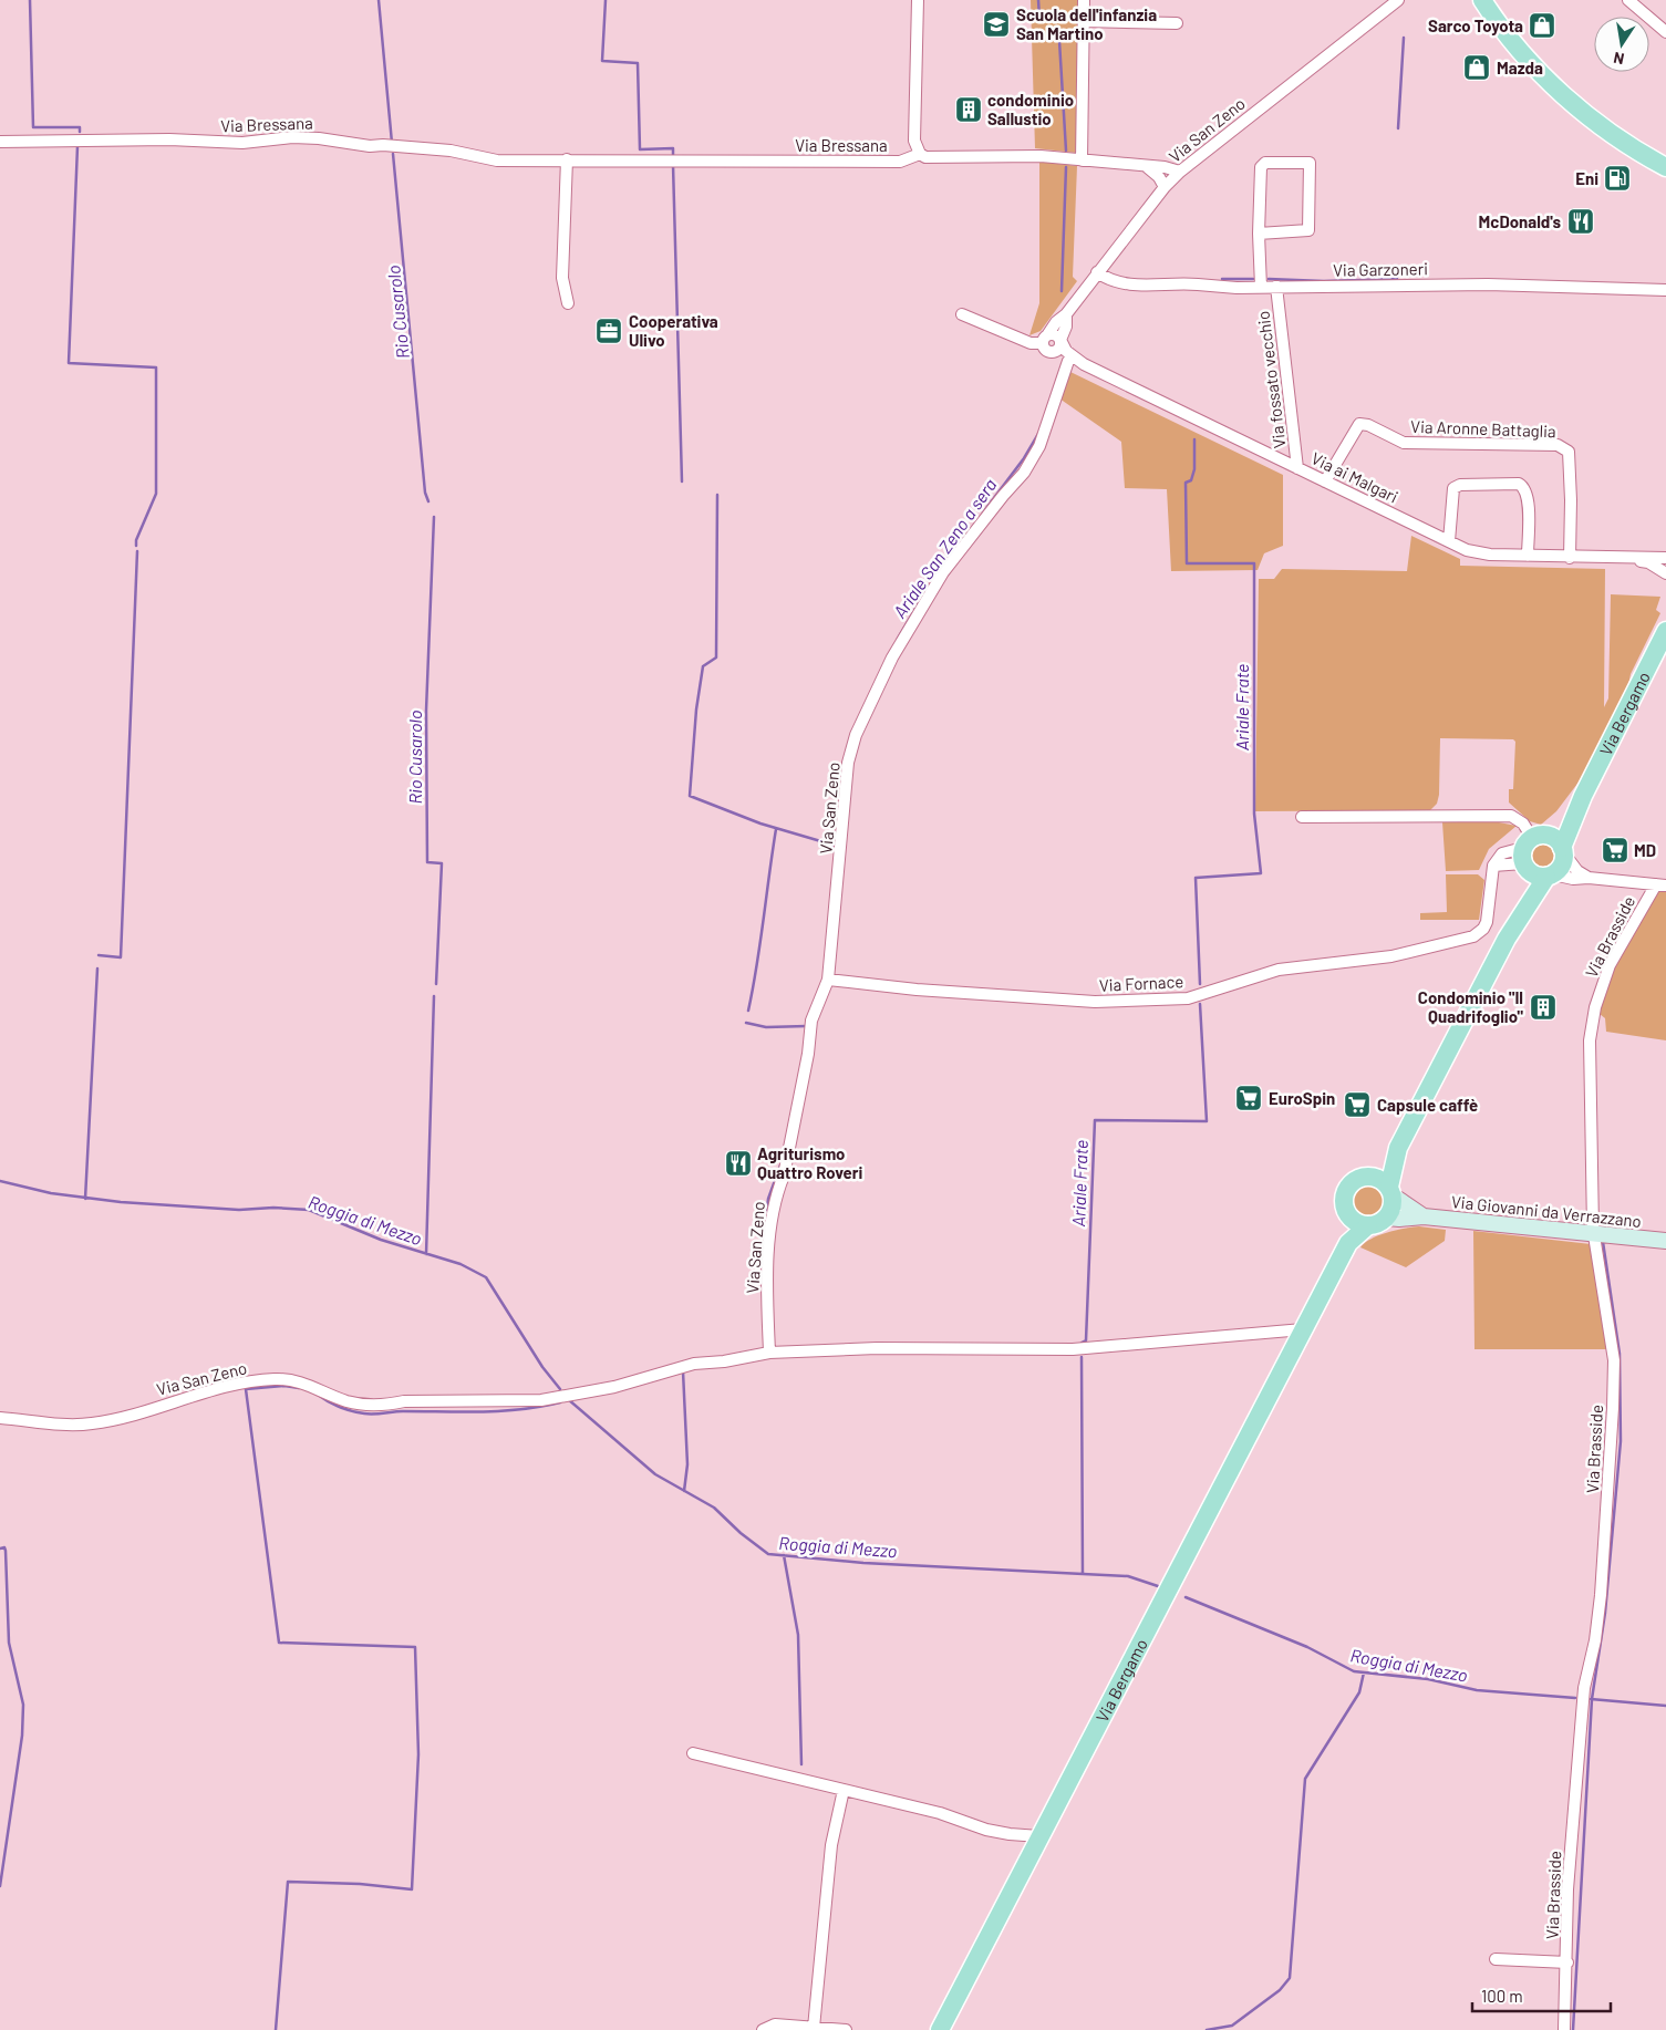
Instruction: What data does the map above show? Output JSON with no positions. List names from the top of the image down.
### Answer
{
  "streets": {
    "main road": ["Via Bergamo"],
    "street": [
      "Via Bressana",
      "Via San Zeno",
      "Via Garzoneri",
      "Via fossato vecchio",
      "Via Aronne Battaglia",
      "Via ai Malgari",
      "Via Brasside",
      "Via Fornace",
      "Via Giovanni da Verrazzano"
    ]
  },
  "crossings": [
    ["Via Bressana", "Via San Zeno"],
    ["Via San Zeno", "Via Garzoneri"],
    ["Via San Zeno", "Via Fornace"],
    ["Via Garzoneri", "Via fossato vecchio"],
    ["Via fossato vecchio", "Via ai Malgari"],
    ["Via Aronne Battaglia", "Via ai Malgari"],
    ["Via Bergamo", "Via Fornace"],
    ["Via Bergamo", "Via Giovanni da Verrazzano"],
    ["Via Brasside", "Via Fornace"],
    ["Via Brasside", "Via Giovanni da Verrazzano"]
  ],
  "water": [
    "Rio Cusarolo",
    "Ariale San Zeno a sera",
    "Ariale Frate",
    "Roggia di Mezzo"
  ],
  "places": {
    "school or university": ["Scuola dell'infanzia San Martino"],
    "shop": ["Sarco Toyota", "Mazda"],
    "building": ["condominio Sallustio", "Condominio \"Il Quadrifoglio\""],
    "fuel station": ["Eni"],
    "restaurant": ["McDonald's", "Agriturismo Quattro Roveri"],
    "office": ["Cooperativa Ulivo"],
    "supermarket": ["MD", "EuroSpin", "Capsule caffè"]
  },
  "scale_bar": "100 m",
  "north": "bottom"
}
